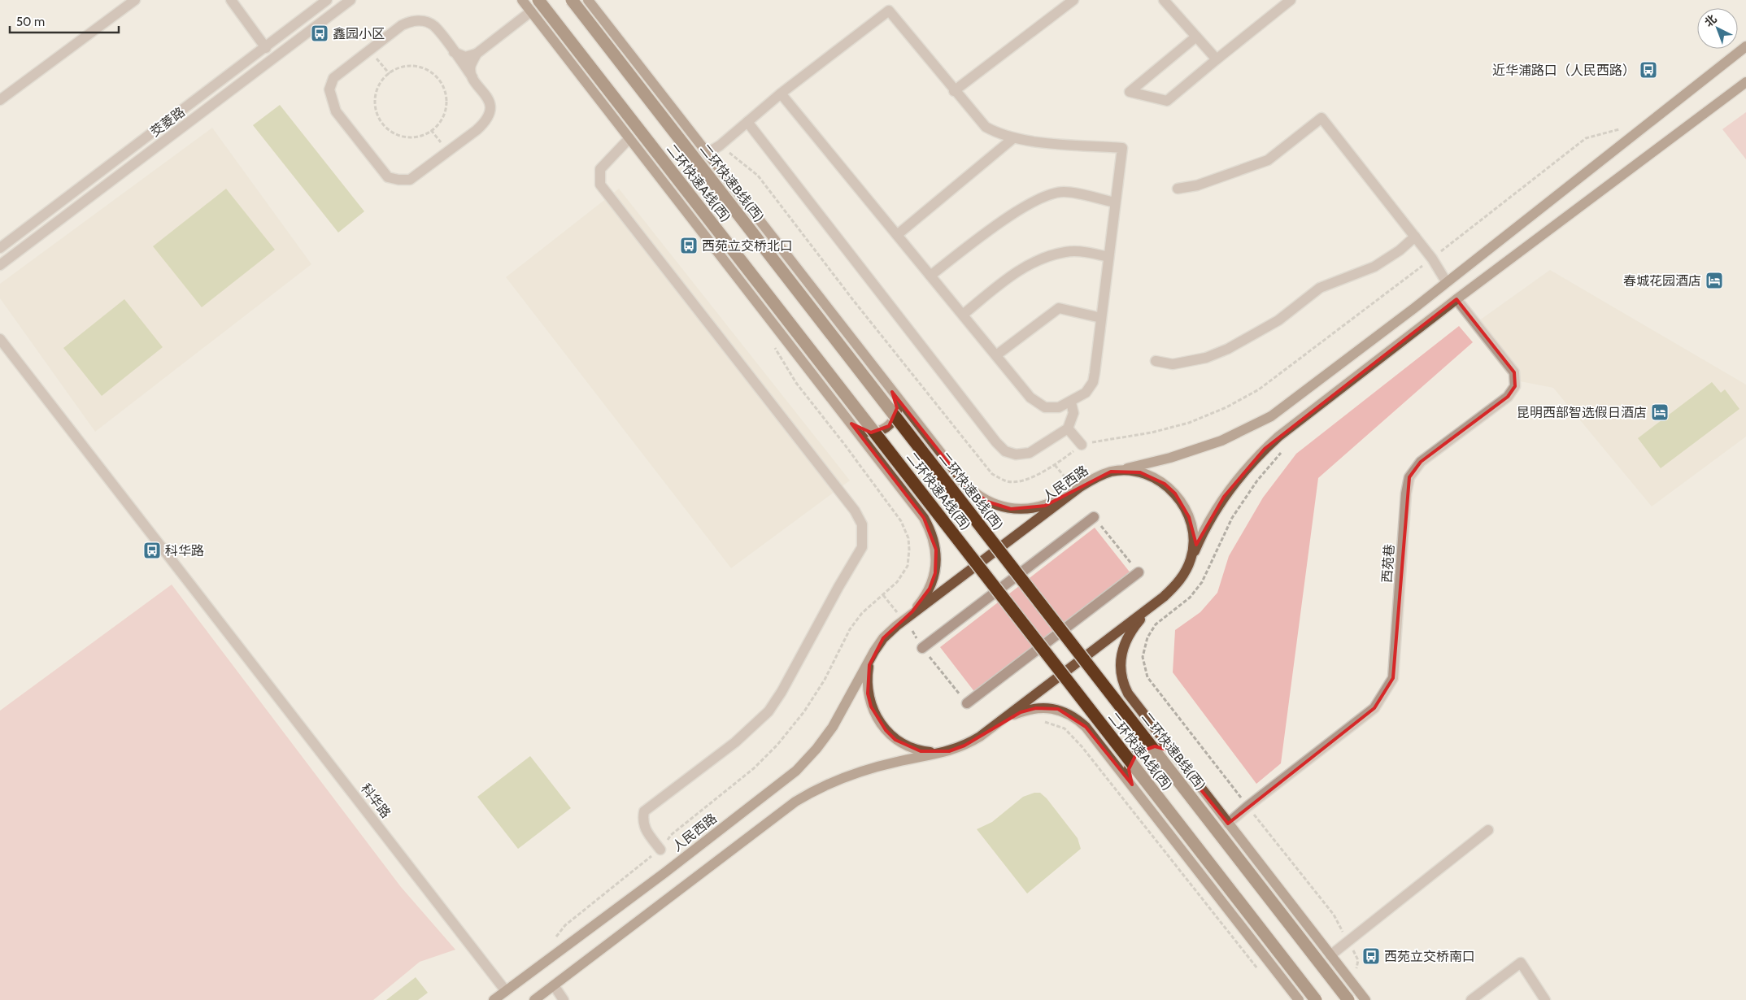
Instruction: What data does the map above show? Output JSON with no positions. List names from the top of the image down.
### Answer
{
  "streets": {
    "highway": ["二环快速A线(西)", "二环快速B线(西)"],
    "main road": ["人民西路"],
    "street": ["茭菱路", "西苑巷", "科华路"]
  },
  "crossings": [
    ["人民西路", "科华路"]
  ],
  "places": {
    "bus stop": [
      "鑫园小区",
      "近华浦路口（人民西路）",
      "西苑立交桥北口",
      "科华路",
      "西苑立交桥南口"
    ],
    "hotel": ["春城花园酒店", "昆明西部智选假日酒店"]
  },
  "scale_bar": "50 m",
  "north": "top left"
}
